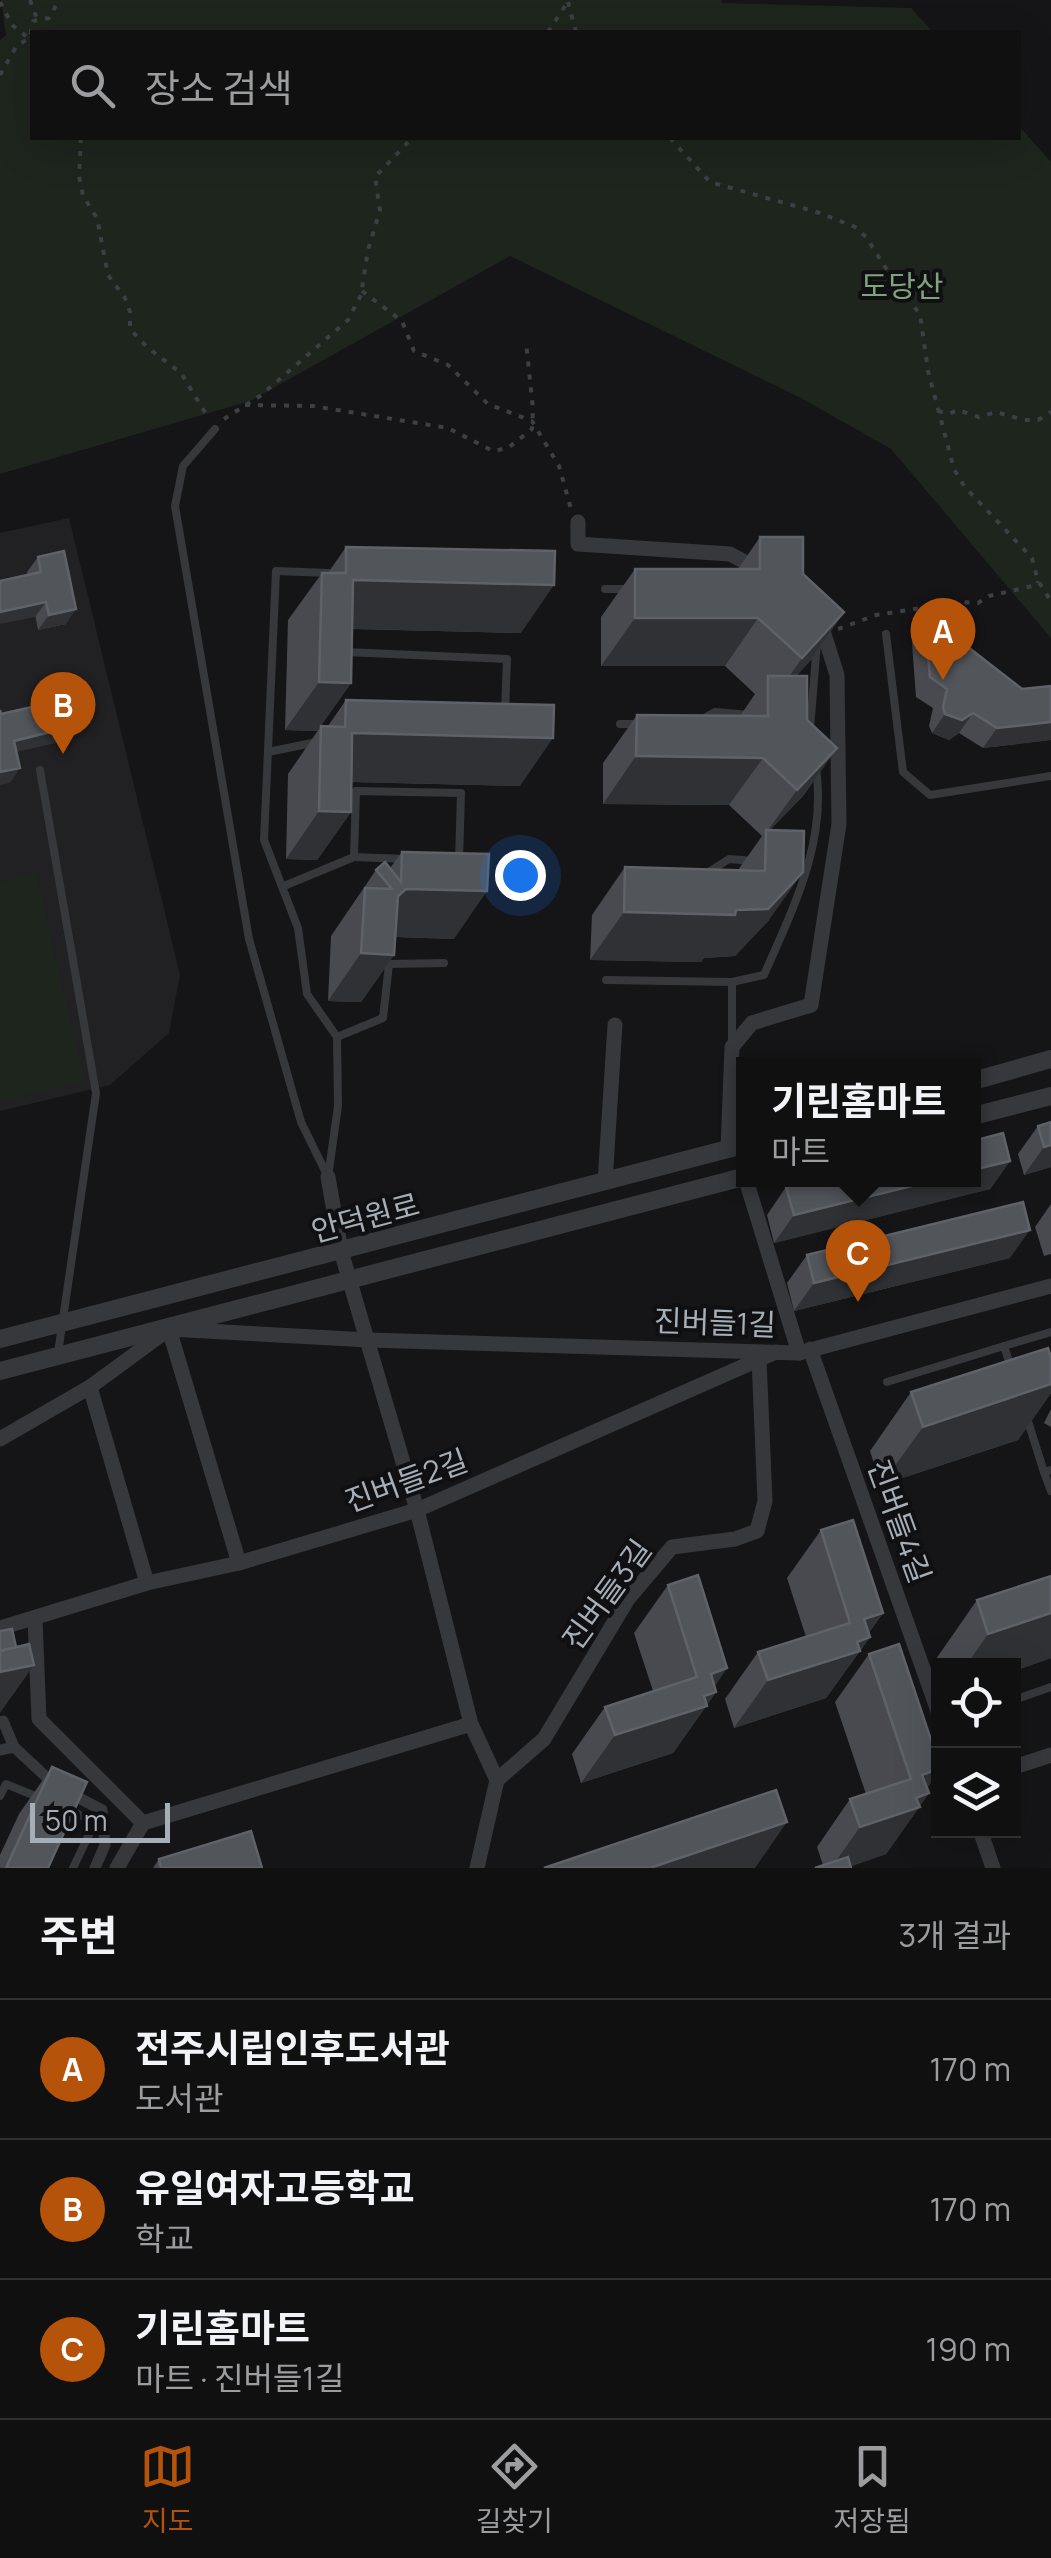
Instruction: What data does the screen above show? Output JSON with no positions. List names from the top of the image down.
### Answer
{
  "streets": {
    "street": [
      "안덕원로",
      "진버들1길",
      "진버들2길",
      "진버들4길",
      "진버들3길"
    ]
  },
  "crossings": [
    ["안덕원로", "진버들1길"],
    ["진버들1길", "진버들2길"],
    ["진버들1길", "진버들4길"],
    ["진버들2길", "진버들3길"]
  ],
  "parks": ["도당산"],
  "scale_bar": "50 m",
  "page": {
    "search": "장소 검색",
    "pins": ["A", "B", "C"],
    "popup": ["기린홈마트", "마트"],
    "scale": "50 m",
    "heading": ["주변", "3개 결과"],
    "list": [
      {
        "mark": "A",
        "name": "전주시립인후도서관",
        "note": "도서관",
        "value": "170 m"
      },
      {
        "mark": "B",
        "name": "유일여자고등학교",
        "note": "학교",
        "value": "170 m"
      },
      {
        "mark": "C",
        "name": "기린홈마트",
        "note": "마트 · 진버들1길",
        "value": "190 m"
      }
    ],
    "nav": ["지도", "길찾기", "저장됨"]
  }
}
